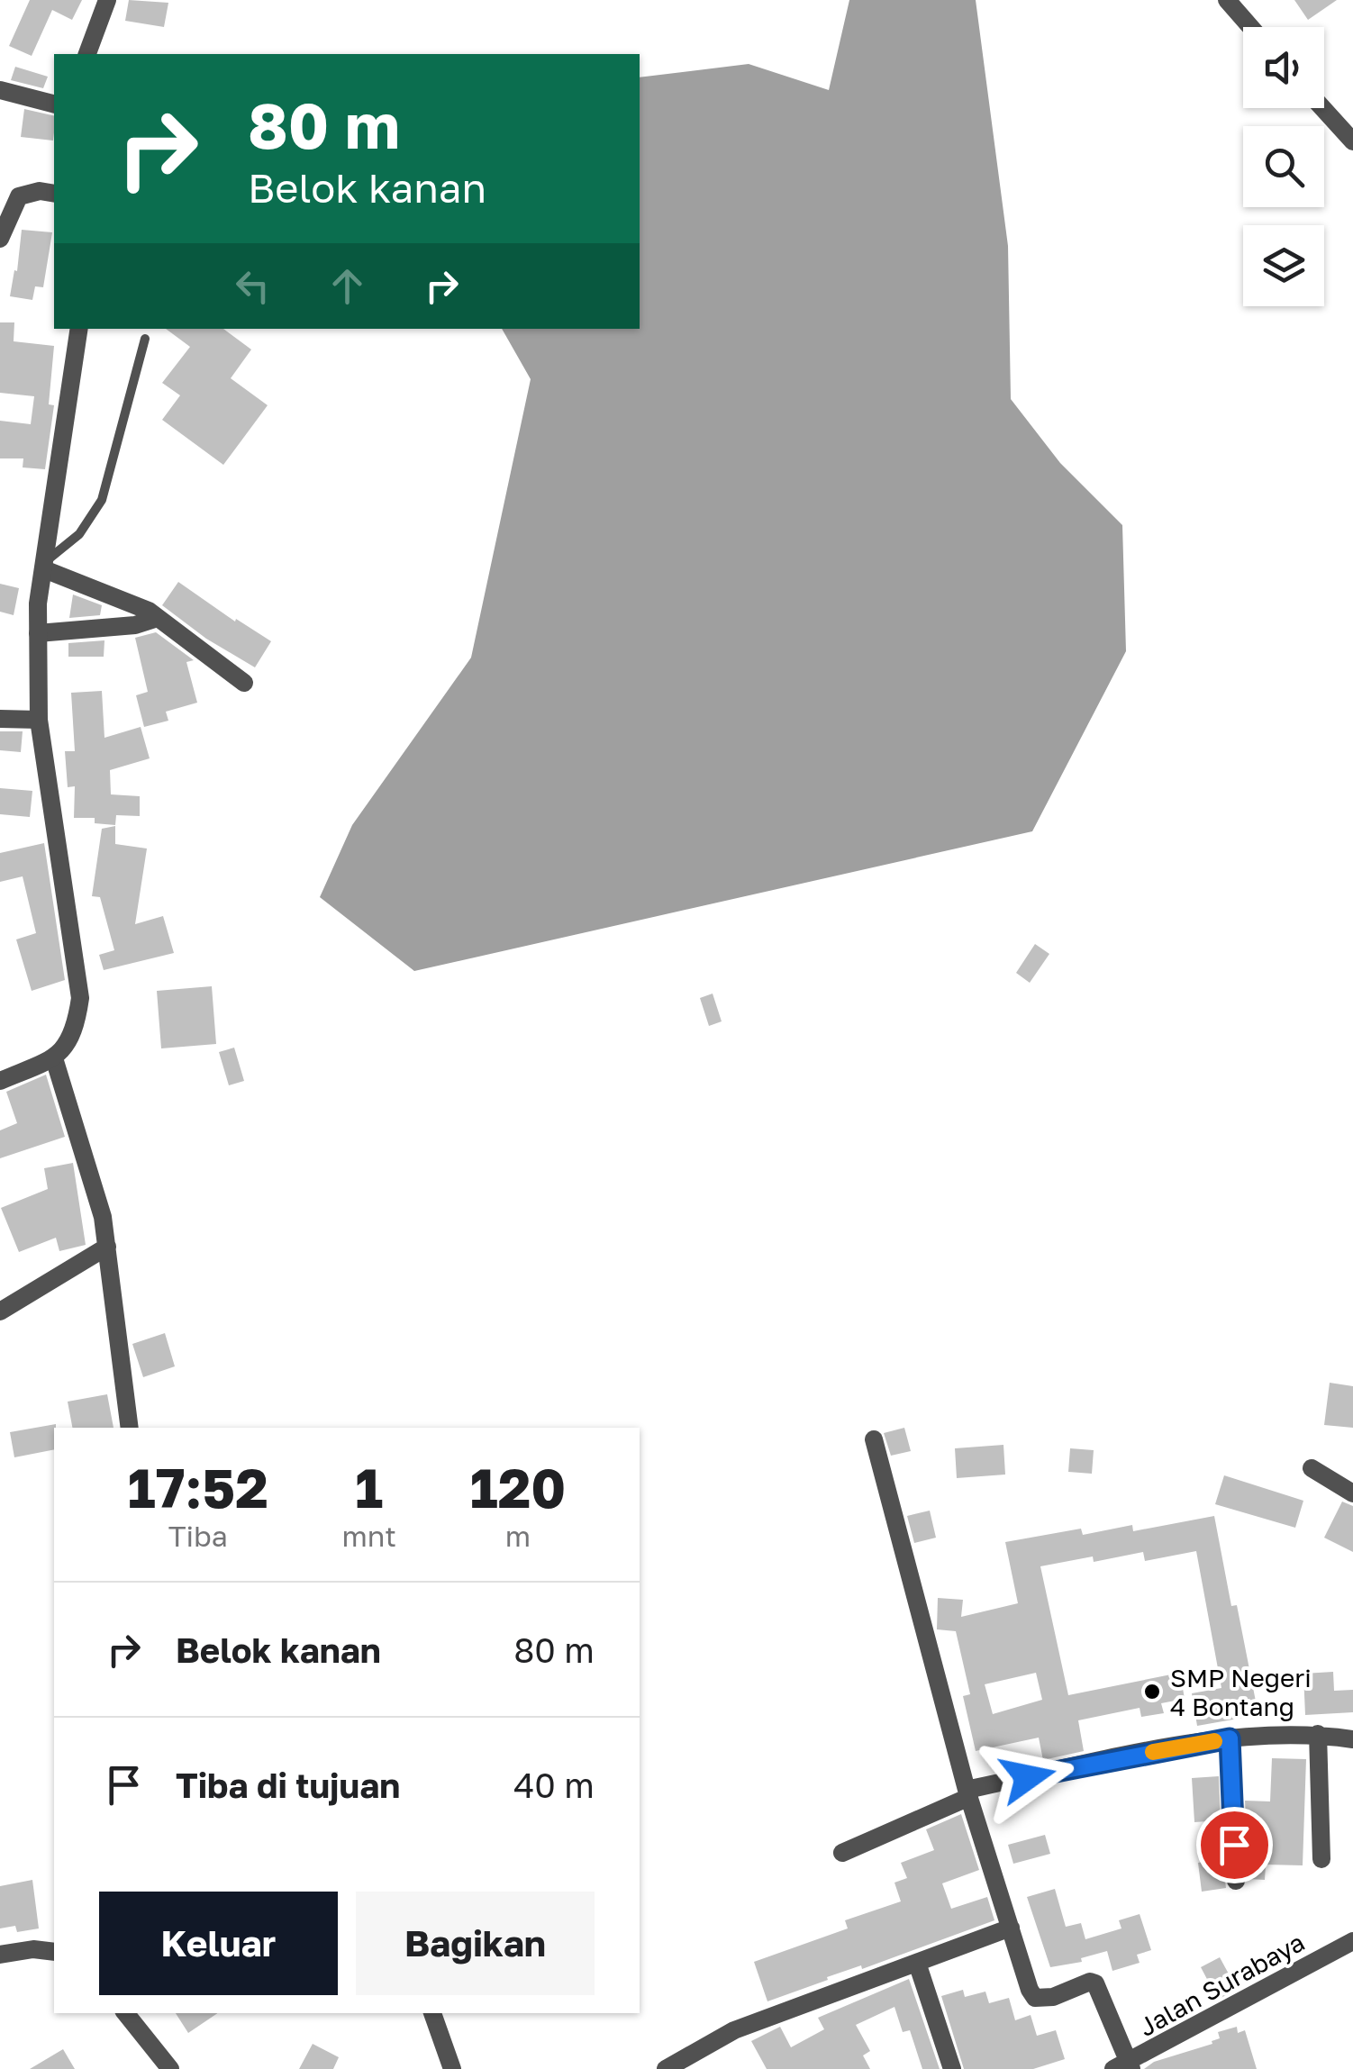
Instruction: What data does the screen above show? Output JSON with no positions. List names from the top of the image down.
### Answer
{
  "streets": {
    "street": ["Jalan Surabaya"]
  },
  "places": ["SMP Negeri 4 Bontang"],
  "page": {
    "turn": ["80 m", "Belok kanan"],
    "eta": [
      "17:52",
      "Tiba",
      "1",
      "mnt",
      "120",
      "m"
    ],
    "list": [
      {
        "name": "Belok kanan",
        "value": "80 m"
      },
      {
        "name": "Tiba di tujuan",
        "value": "40 m"
      }
    ],
    "buttons": ["Keluar", "Bagikan"]
  }
}
